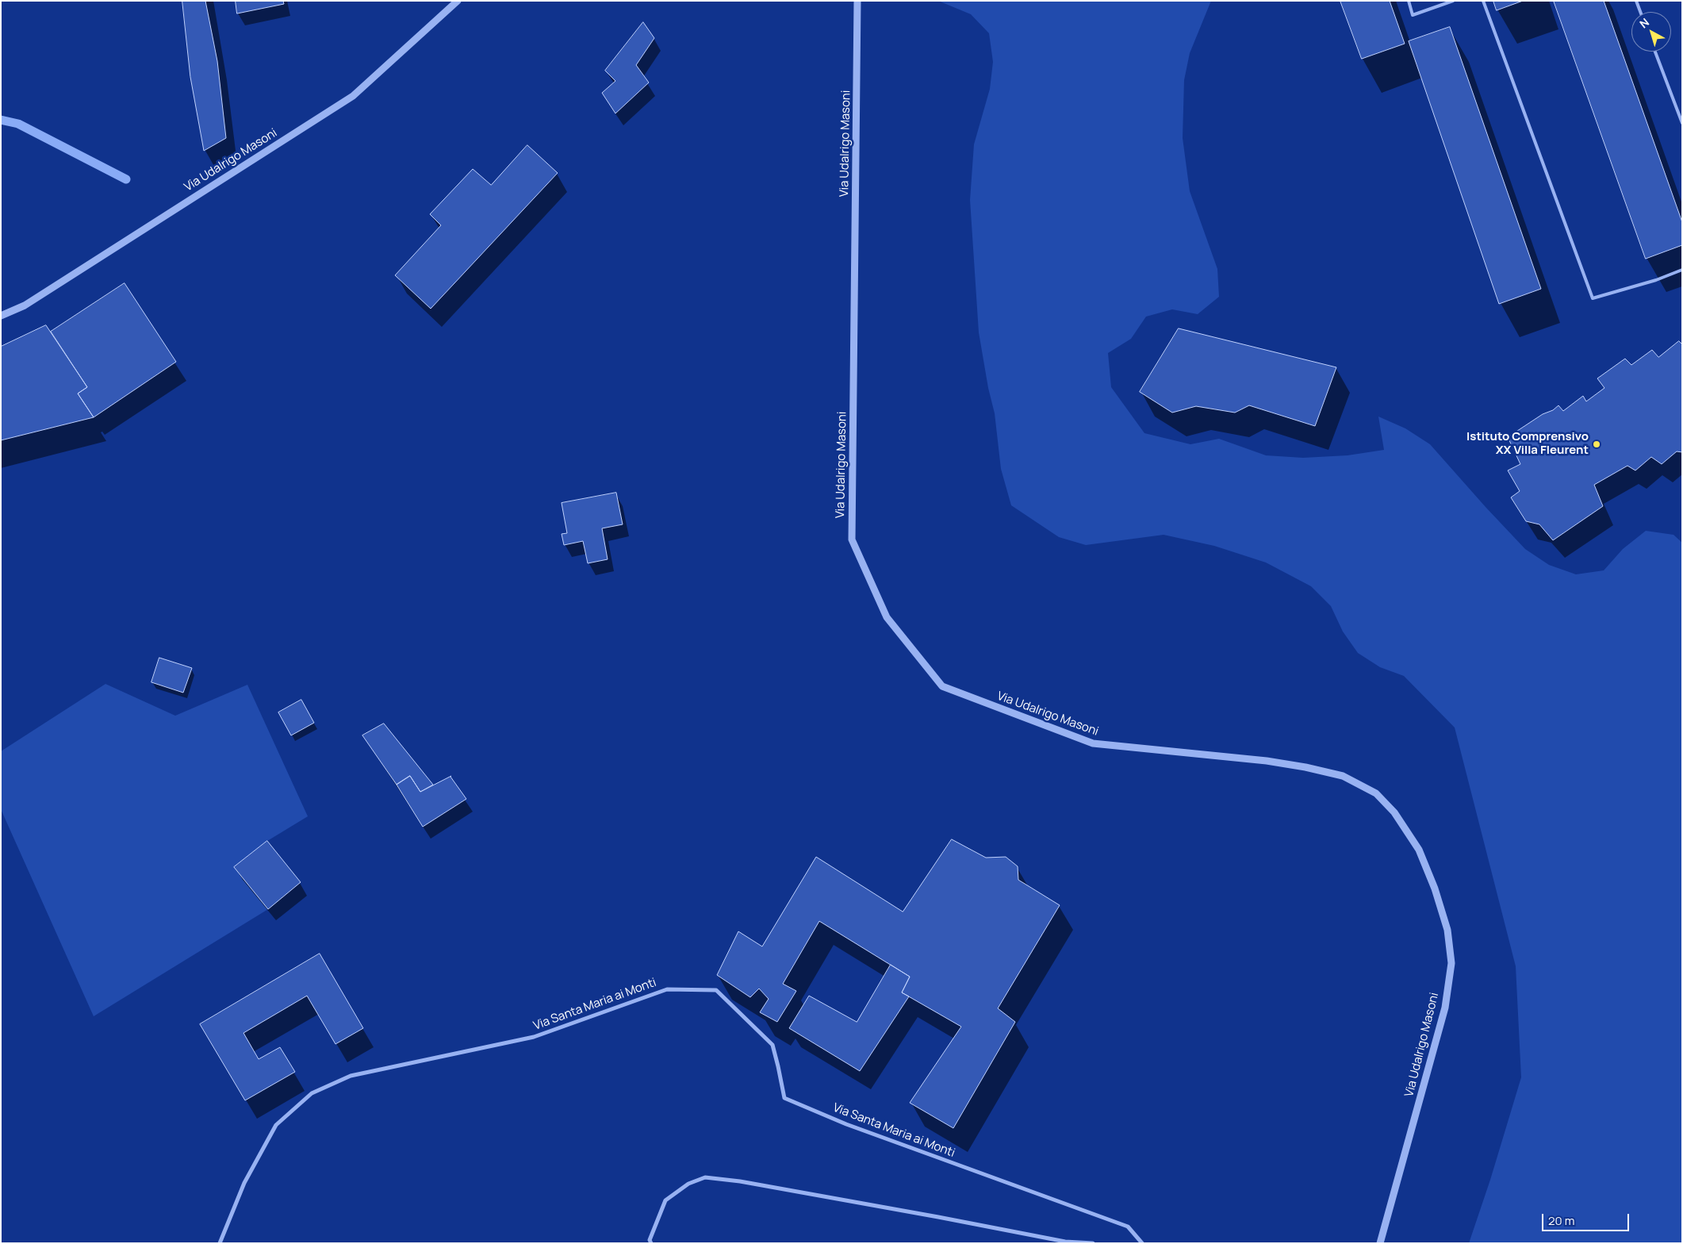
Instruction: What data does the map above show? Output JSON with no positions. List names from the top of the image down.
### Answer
{
  "streets": {
    "street": ["Via Udalrigo Masoni", "Via Santa Maria ai Monti"]
  },
  "places": ["Istituto Comprensivo XX Villa Fleurent"],
  "scale_bar": "20 m",
  "north": "top left"
}
